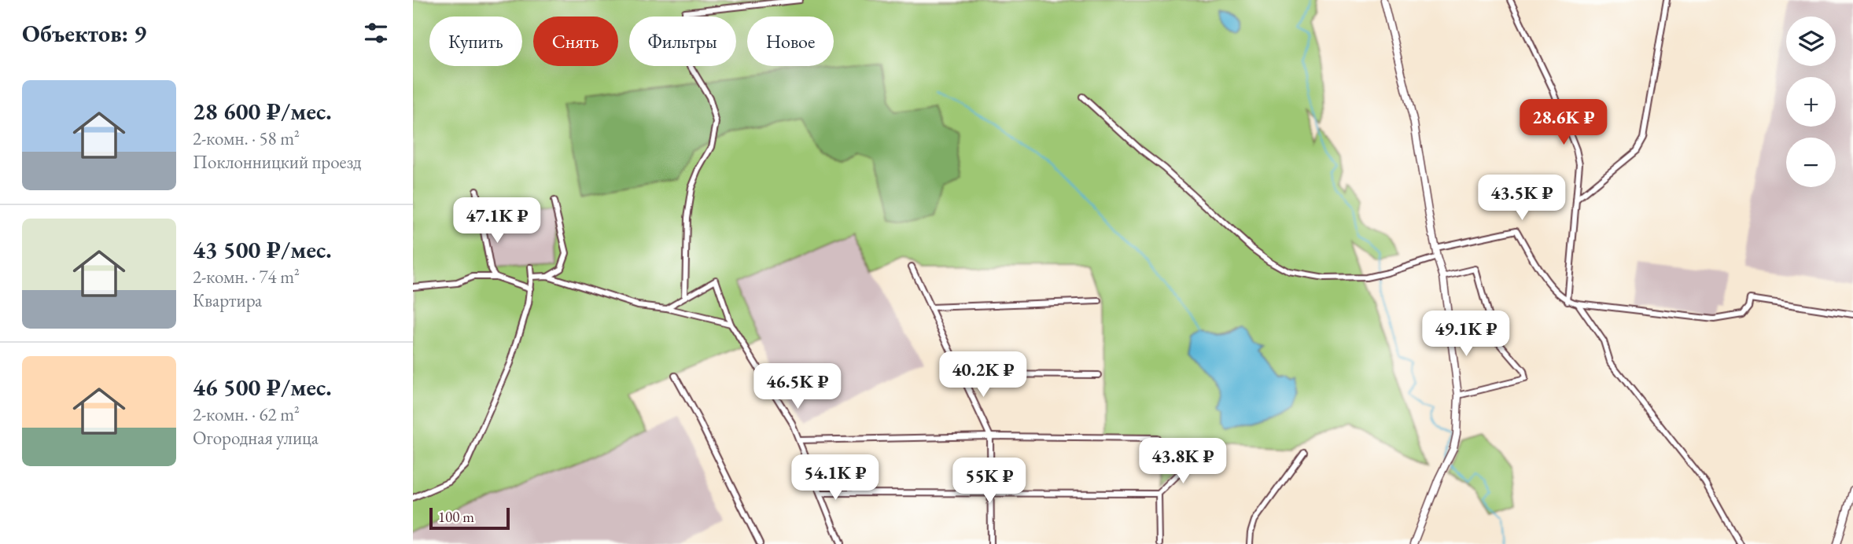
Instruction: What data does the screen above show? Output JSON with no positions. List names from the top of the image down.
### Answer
{
  "scale_bar": "100 m",
  "page": {
    "heading": "Объектов: 9",
    "map_buttons": ["+", "−"],
    "chip": [
      "Купить",
      "Снять",
      "Фильтры",
      "Новое"
    ],
    "list": [
      {
        "name": "28 600 ₽/мес.",
        "note": "2-комн. · 58 m² · Поклонницкий проезд"
      },
      {
        "name": "43 500 ₽/мес.",
        "note": "2-комн. · 74 m² · Квартира"
      },
      {
        "name": "46 500 ₽/мес.",
        "note": "2-комн. · 62 m² · Огородная улица"
      }
    ],
    "price": [
      "28.6K ₽",
      "43.5K ₽",
      "47.1K ₽",
      "49.1K ₽",
      "40.2K ₽",
      "46.5K ₽",
      "43.8K ₽",
      "54.1K ₽",
      "55K ₽"
    ],
    "scale": "100 m"
  }
}
